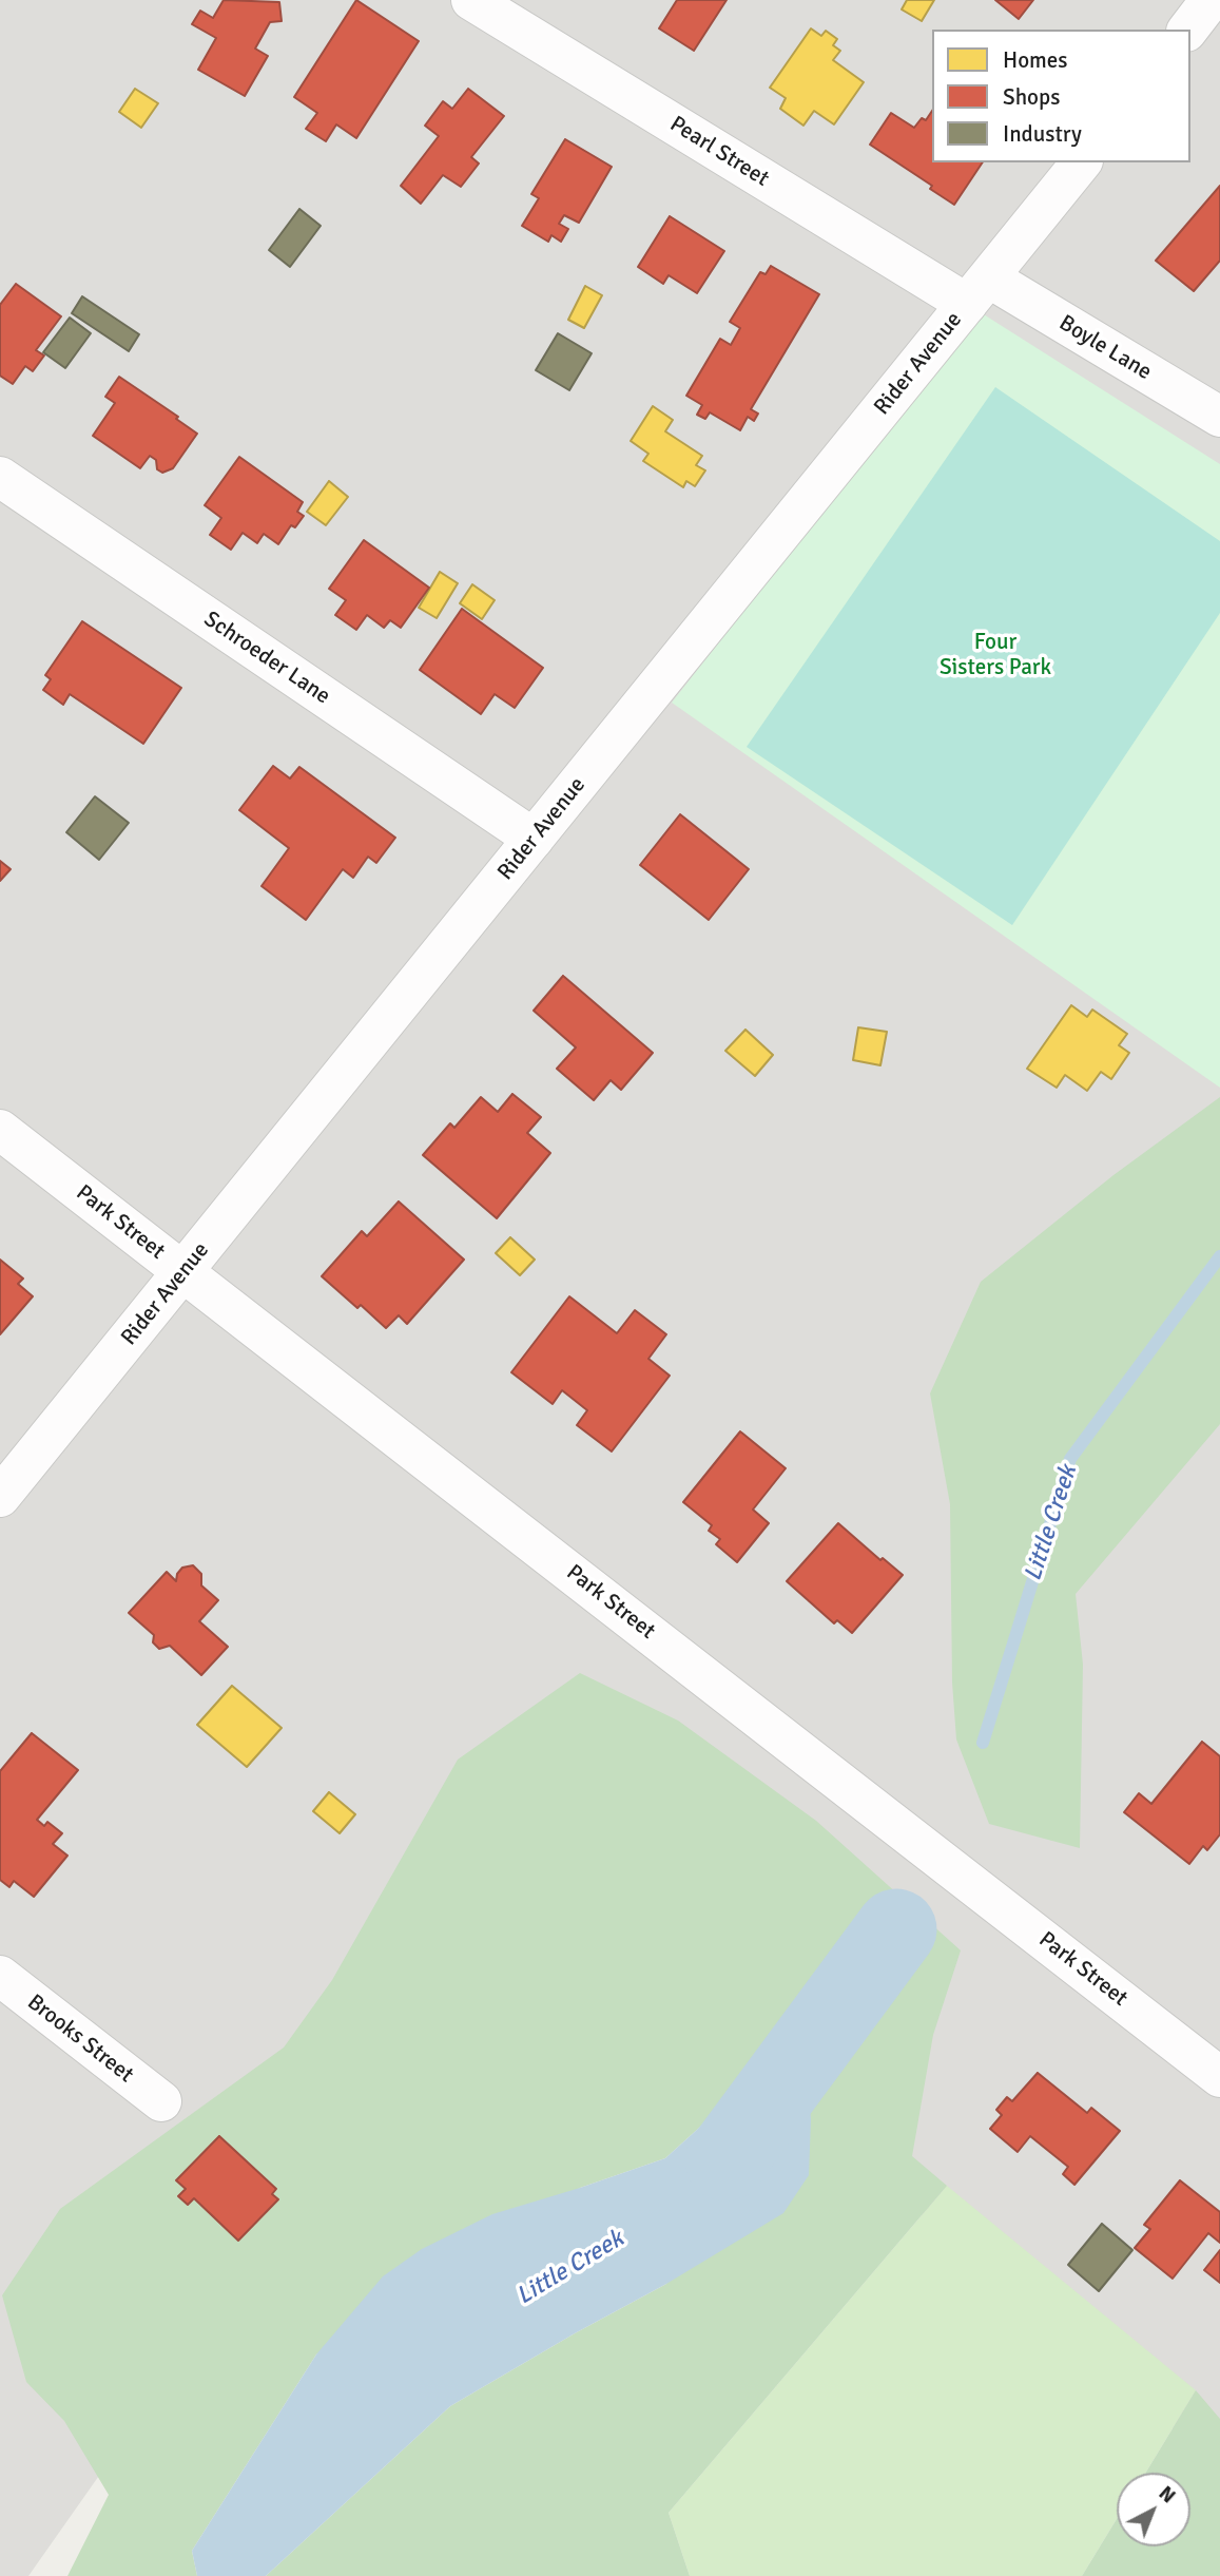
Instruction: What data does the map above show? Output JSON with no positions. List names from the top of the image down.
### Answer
{
  "streets": {
    "street": [
      "Pearl Street",
      "Boyle Lane",
      "Rider Avenue",
      "Schroeder Lane",
      "Park Street",
      "Brooks Street"
    ]
  },
  "crossings": [
    ["Pearl Street", "Boyle Lane"],
    ["Pearl Street", "Rider Avenue"],
    ["Boyle Lane", "Rider Avenue"],
    ["Rider Avenue", "Schroeder Lane"],
    ["Rider Avenue", "Park Street"]
  ],
  "water": ["Little Creek"],
  "parks": ["Four Sisters Park"],
  "legend": ["Homes", "Shops", "Industry"],
  "north": "top right"
}
